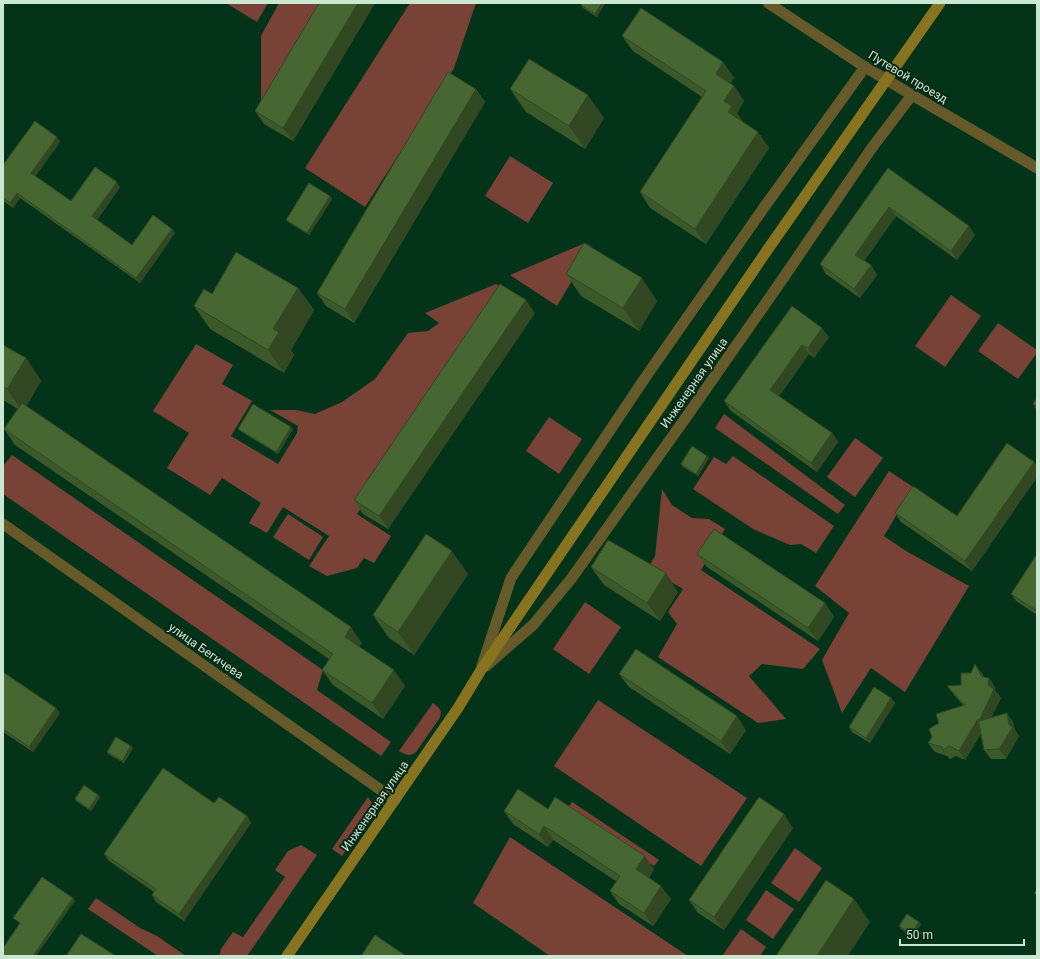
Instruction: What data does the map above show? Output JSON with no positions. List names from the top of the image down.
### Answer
{
  "streets": {
    "main road": ["Инженерная улица"],
    "street": ["Путевой проезд", "улица Бегичева"]
  },
  "crossings": [
    ["Путевой проезд", "Инженерная улица"],
    ["Инженерная улица", "улица Бегичева"]
  ],
  "scale_bar": "50 m"
}
